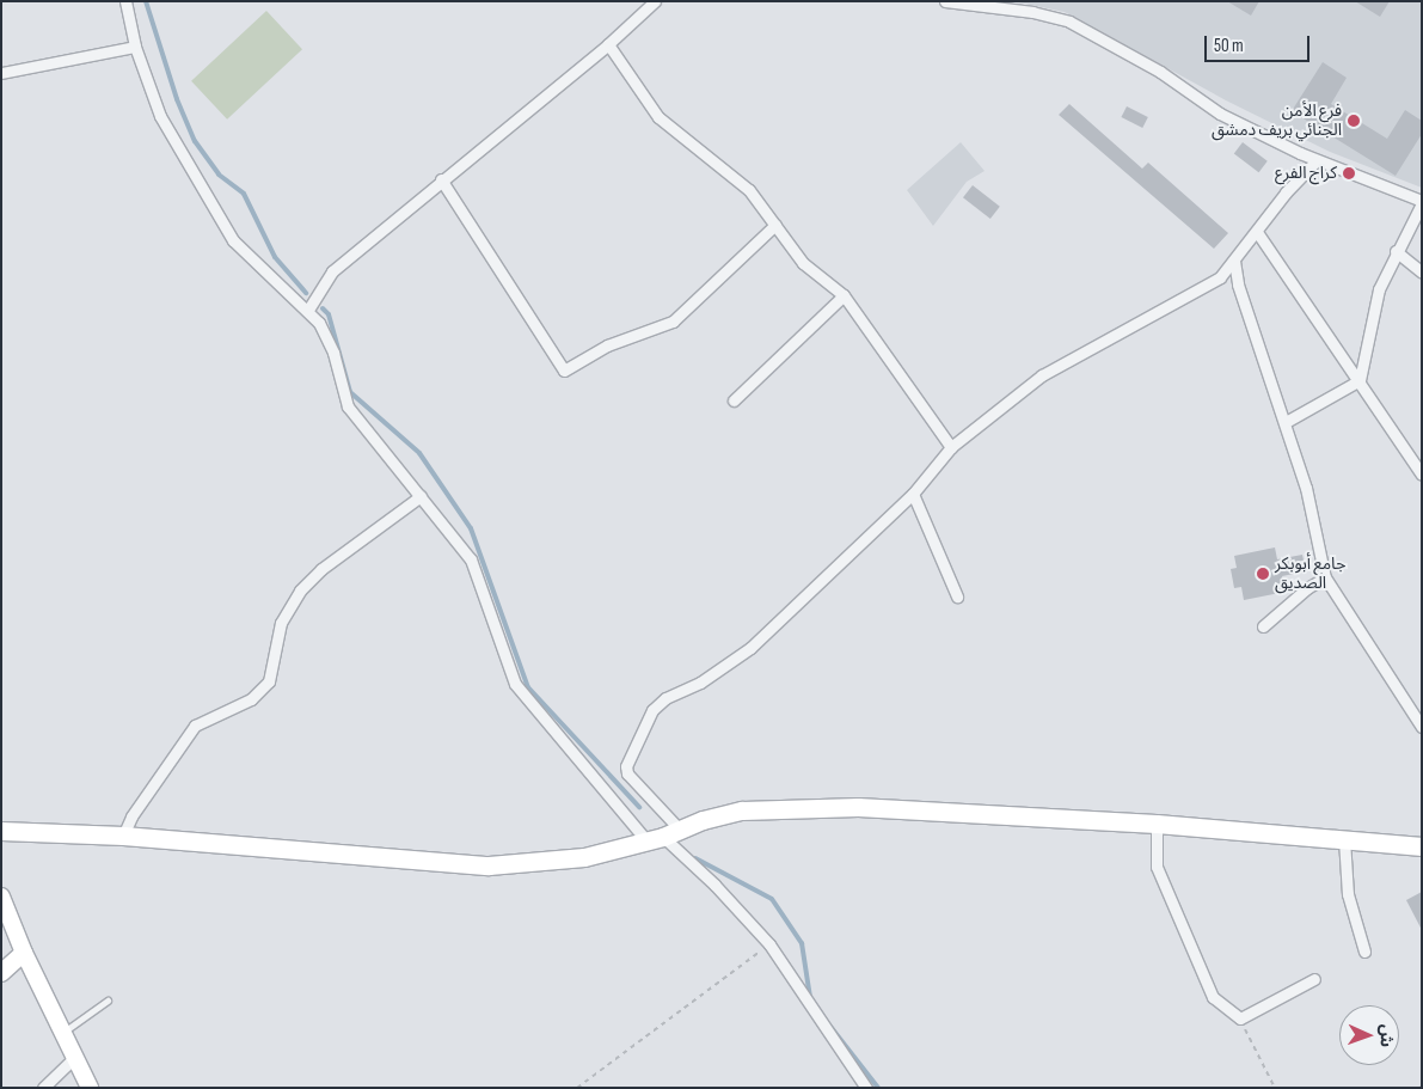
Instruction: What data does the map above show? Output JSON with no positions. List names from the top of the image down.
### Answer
{
  "places": ["فرع الأمن الجنائي بريف دمشق", "كراج الفرع", "جامع أبوبكر الصديق"],
  "scale_bar": "50 m",
  "north": "right"
}
